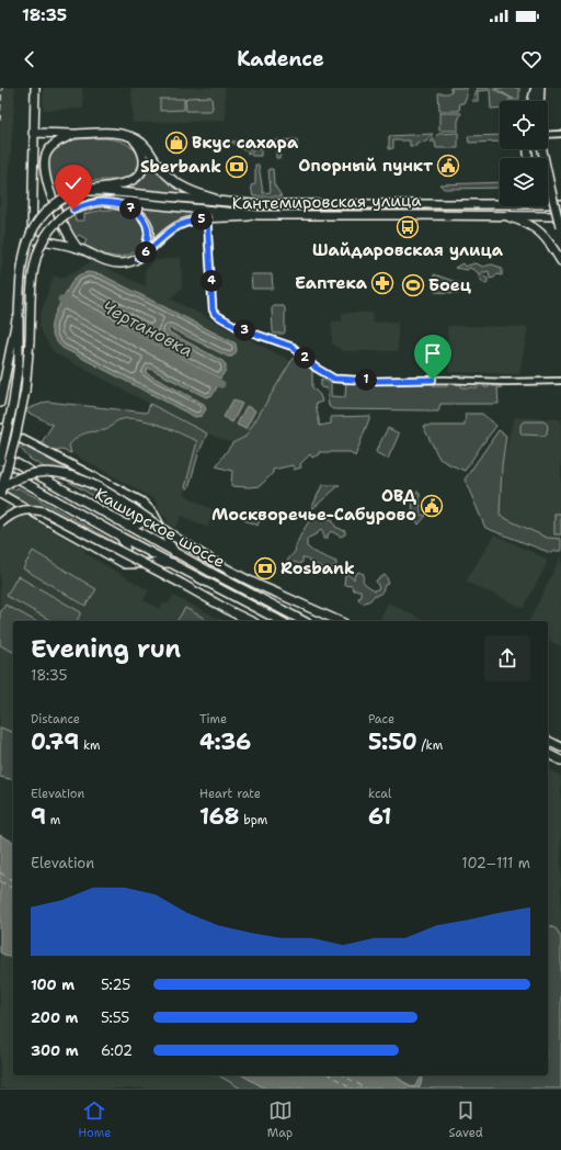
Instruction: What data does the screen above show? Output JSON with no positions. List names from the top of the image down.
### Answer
{
  "streets": {
    "main road": ["Кантемировская улица", "Каширское шоссе"]
  },
  "water": ["Чертановка"],
  "places": {
    "shop": ["Вкус сахара"],
    "public building": ["Опорный пункт", "ОВД Москворечье-Сабурово"],
    "bank": ["Sberbank", "Rosbank"],
    "bus stop": ["Шайдаровская улица"],
    "pharmacy": ["Еаптека"],
    "sports": ["Боец"]
  },
  "page": {
    "status": "18:35",
    "header": "Kadence",
    "pins": [
      "7",
      "5",
      "6",
      "4",
      "3",
      "2",
      "1"
    ],
    "heading": ["Evening run", "18:35"],
    "stats": [
      ["Distance", "0.79 km"],
      ["Time", "4:36"],
      ["Pace", "5:50 /km"],
      ["Elevation", "9 m"],
      ["Heart rate", "168 bpm"],
      ["kcal", "61"]
    ],
    "chart": ["Elevation", "102–111 m"],
    "list": [
      {
        "name": "100 m",
        "note": "5:25"
      },
      {
        "name": "200 m",
        "note": "5:55"
      },
      {
        "name": "300 m",
        "note": "6:02"
      }
    ],
    "tabs": ["Home", "Map", "Saved"]
  }
}
